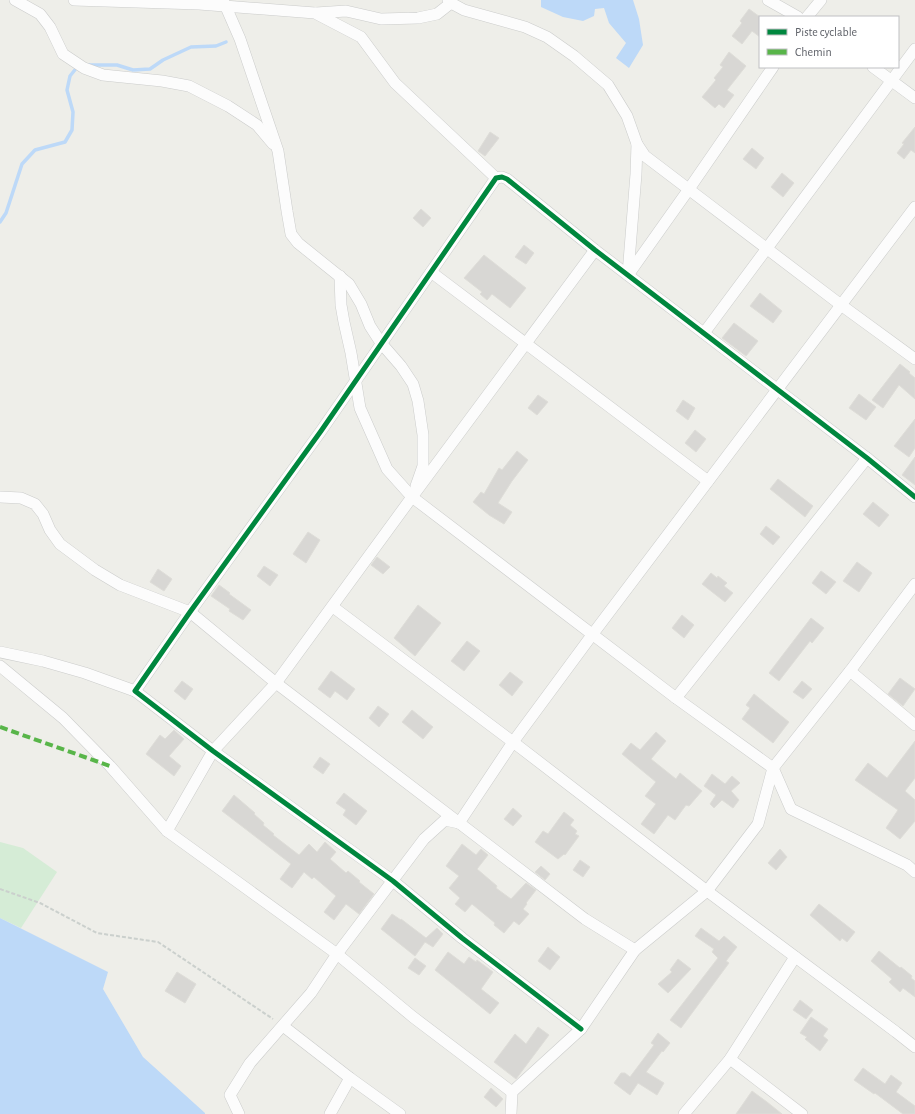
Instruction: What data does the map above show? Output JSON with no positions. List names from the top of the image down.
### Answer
{
  "legend": ["Piste cyclable", "Chemin"]
}
